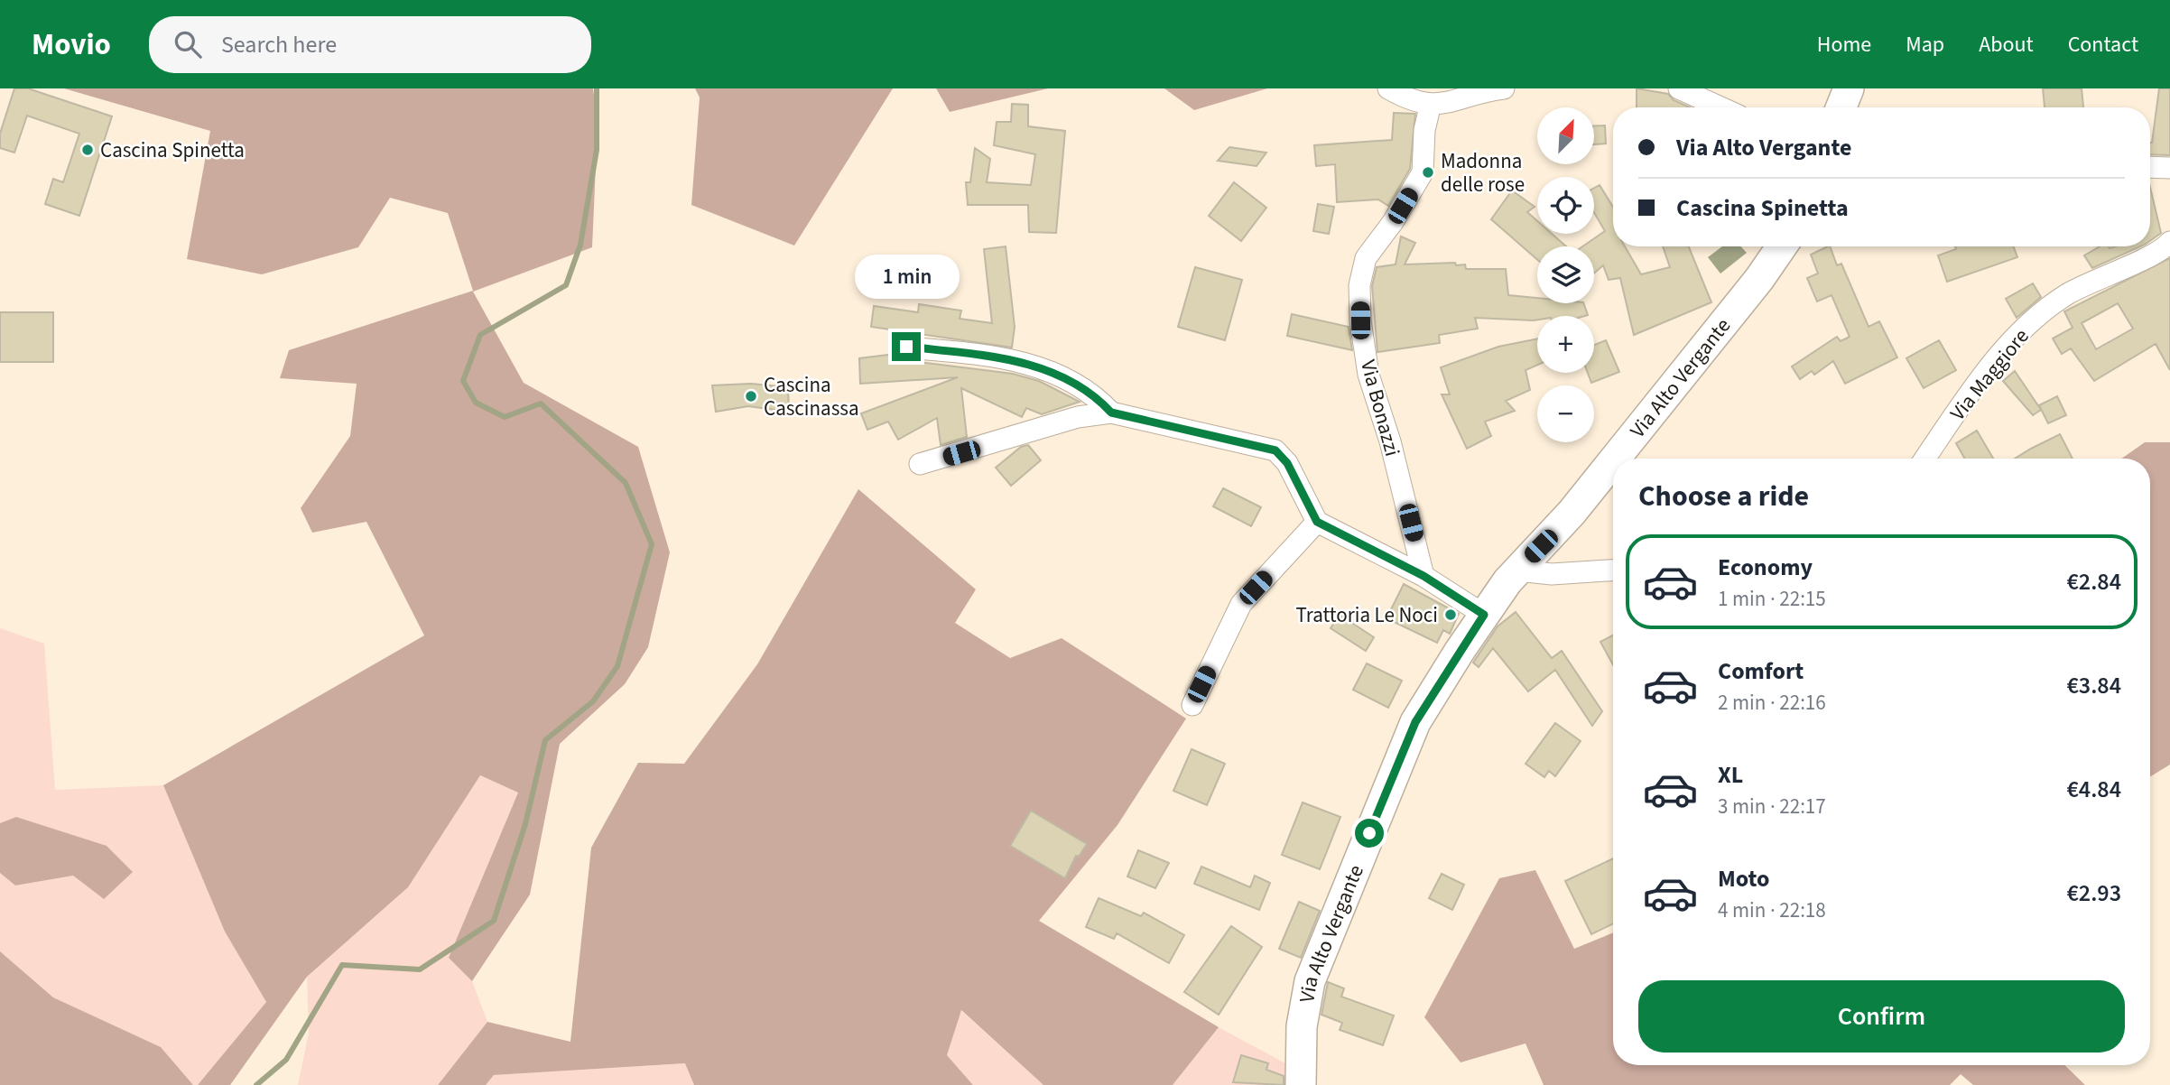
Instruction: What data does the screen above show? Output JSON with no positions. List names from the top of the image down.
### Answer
{
  "streets": {
    "main road": ["Via Alto Vergante"],
    "street": ["Via Maggiore", "Via Bonazzi"]
  },
  "places": [
    "Cascina Spinetta",
    "Madonna delle rose",
    "Cascina Cascinassa",
    "Trattoria Le Noci"
  ],
  "north": "top right",
  "page": {
    "header": "Movio",
    "search": "Search here",
    "nav": [
      "Home",
      "Map",
      "About",
      "Contact"
    ],
    "map_buttons": ["+", "−"],
    "banner": ["Via Alto Vergante", "Cascina Spinetta"],
    "bubble": "1 min",
    "heading": "Choose a ride",
    "list": [
      {
        "name": "Economy",
        "note": "1 min · 22:15",
        "value": "€2.84"
      },
      {
        "name": "Comfort",
        "note": "2 min · 22:16",
        "value": "€3.84"
      },
      {
        "name": "XL",
        "note": "3 min · 22:17",
        "value": "€4.84"
      },
      {
        "name": "Moto",
        "note": "4 min · 22:18",
        "value": "€2.93"
      }
    ],
    "buttons": "Confirm"
  }
}
